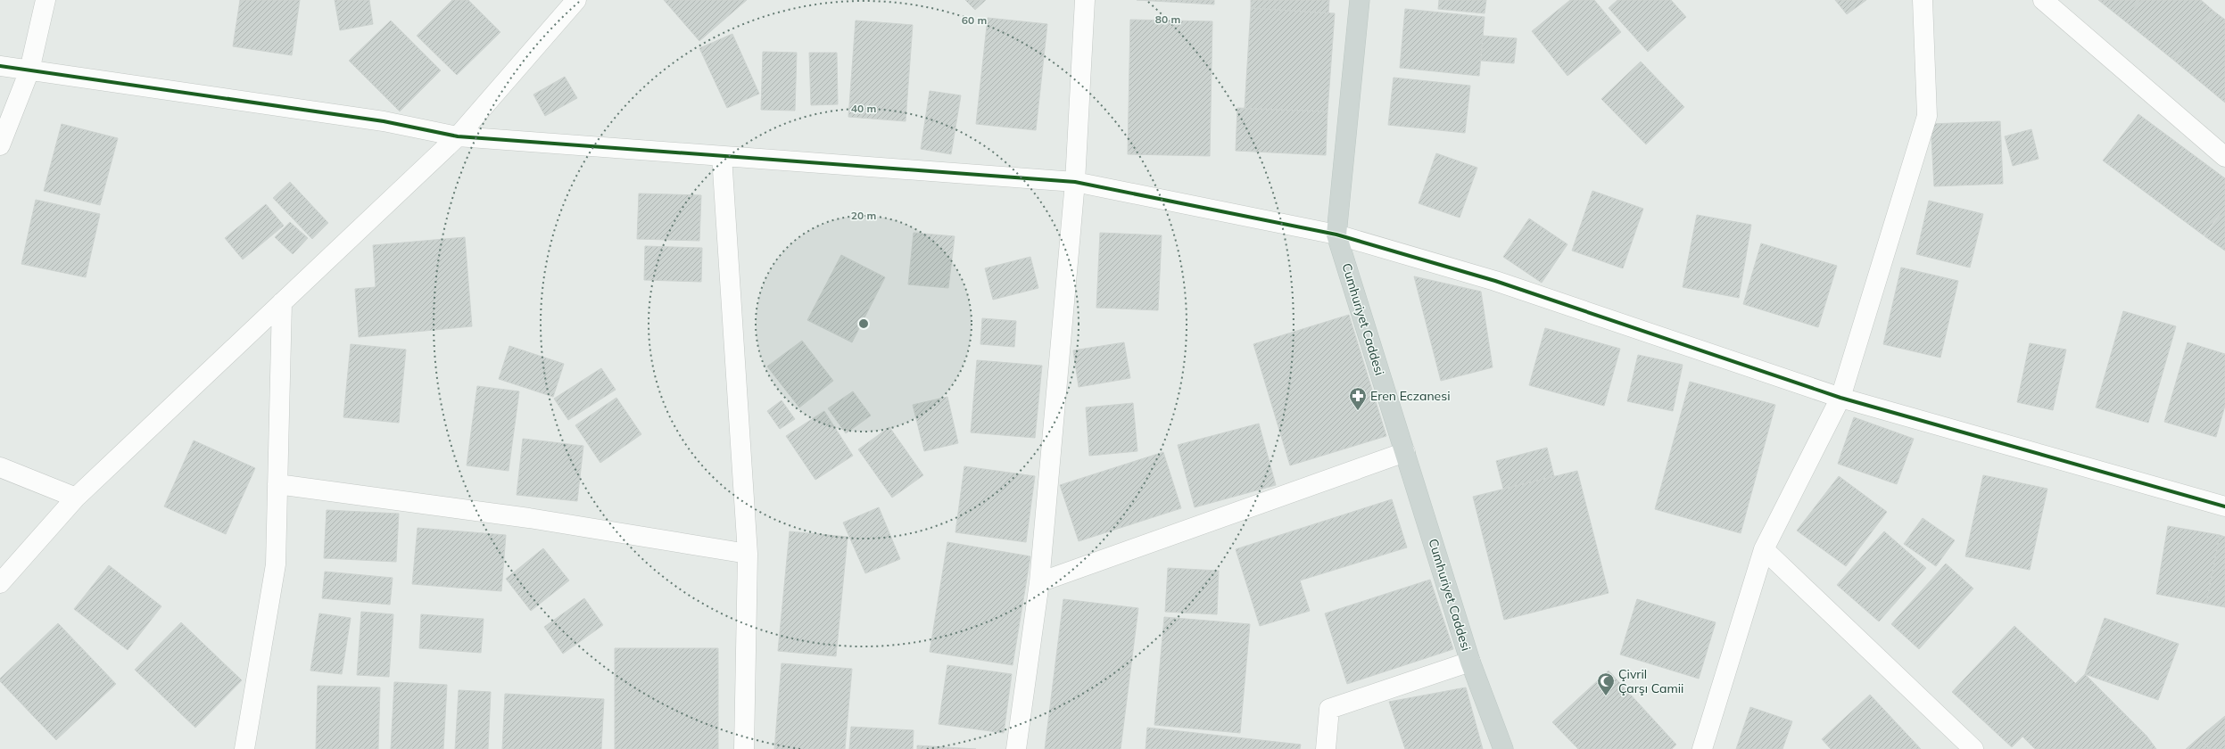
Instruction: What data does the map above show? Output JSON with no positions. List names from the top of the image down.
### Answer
{
  "streets": {
    "main road": ["Cumhuriyet Caddesi"]
  },
  "places": {
    "pharmacy": ["Eren Eczanesi"],
    "mosque": ["Çivril Çarşı Camii"]
  },
  "rings": [
    "80 m",
    "60 m",
    "40 m",
    "20 m"
  ]
}
